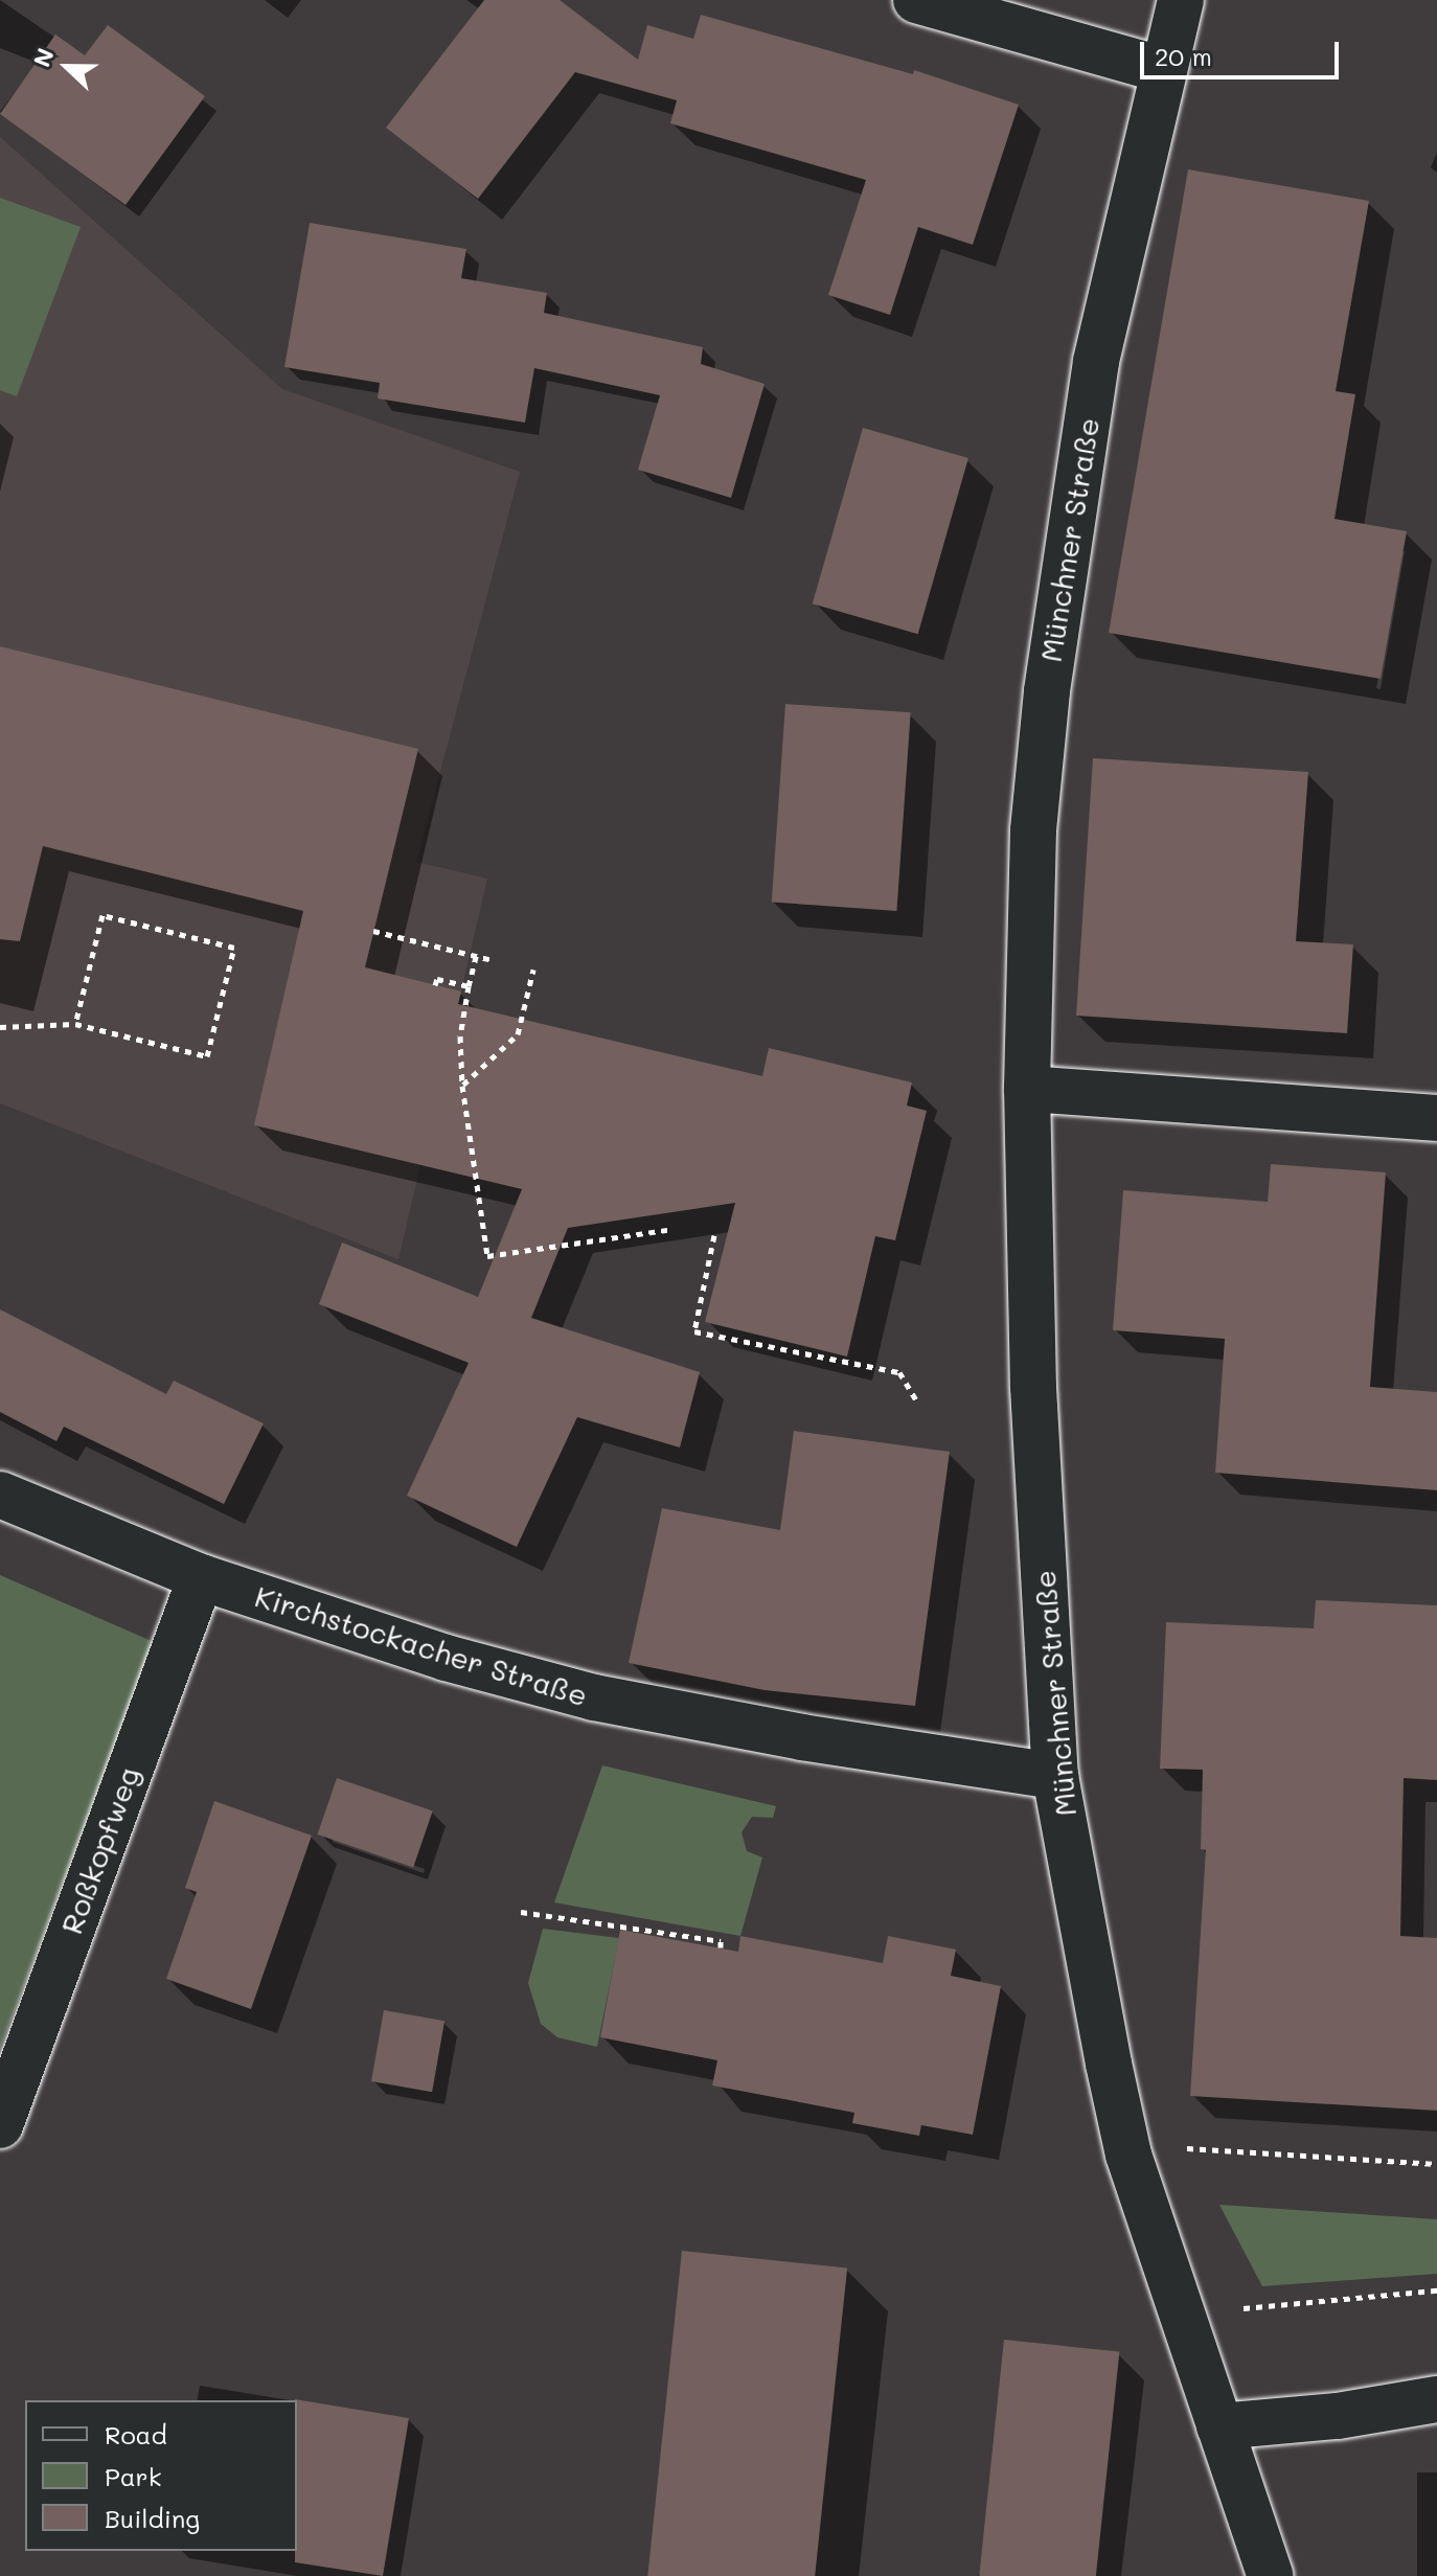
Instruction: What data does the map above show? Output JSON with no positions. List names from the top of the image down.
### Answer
{
  "streets": {
    "street": ["Münchner Straße", "Kirchstockacher Straße", "Roßkopfweg"]
  },
  "crossings": [
    ["Münchner Straße", "Kirchstockacher Straße"],
    ["Kirchstockacher Straße", "Roßkopfweg"]
  ],
  "legend": ["Road", "Park", "Building"],
  "scale_bar": "20 m",
  "north": "left"
}
